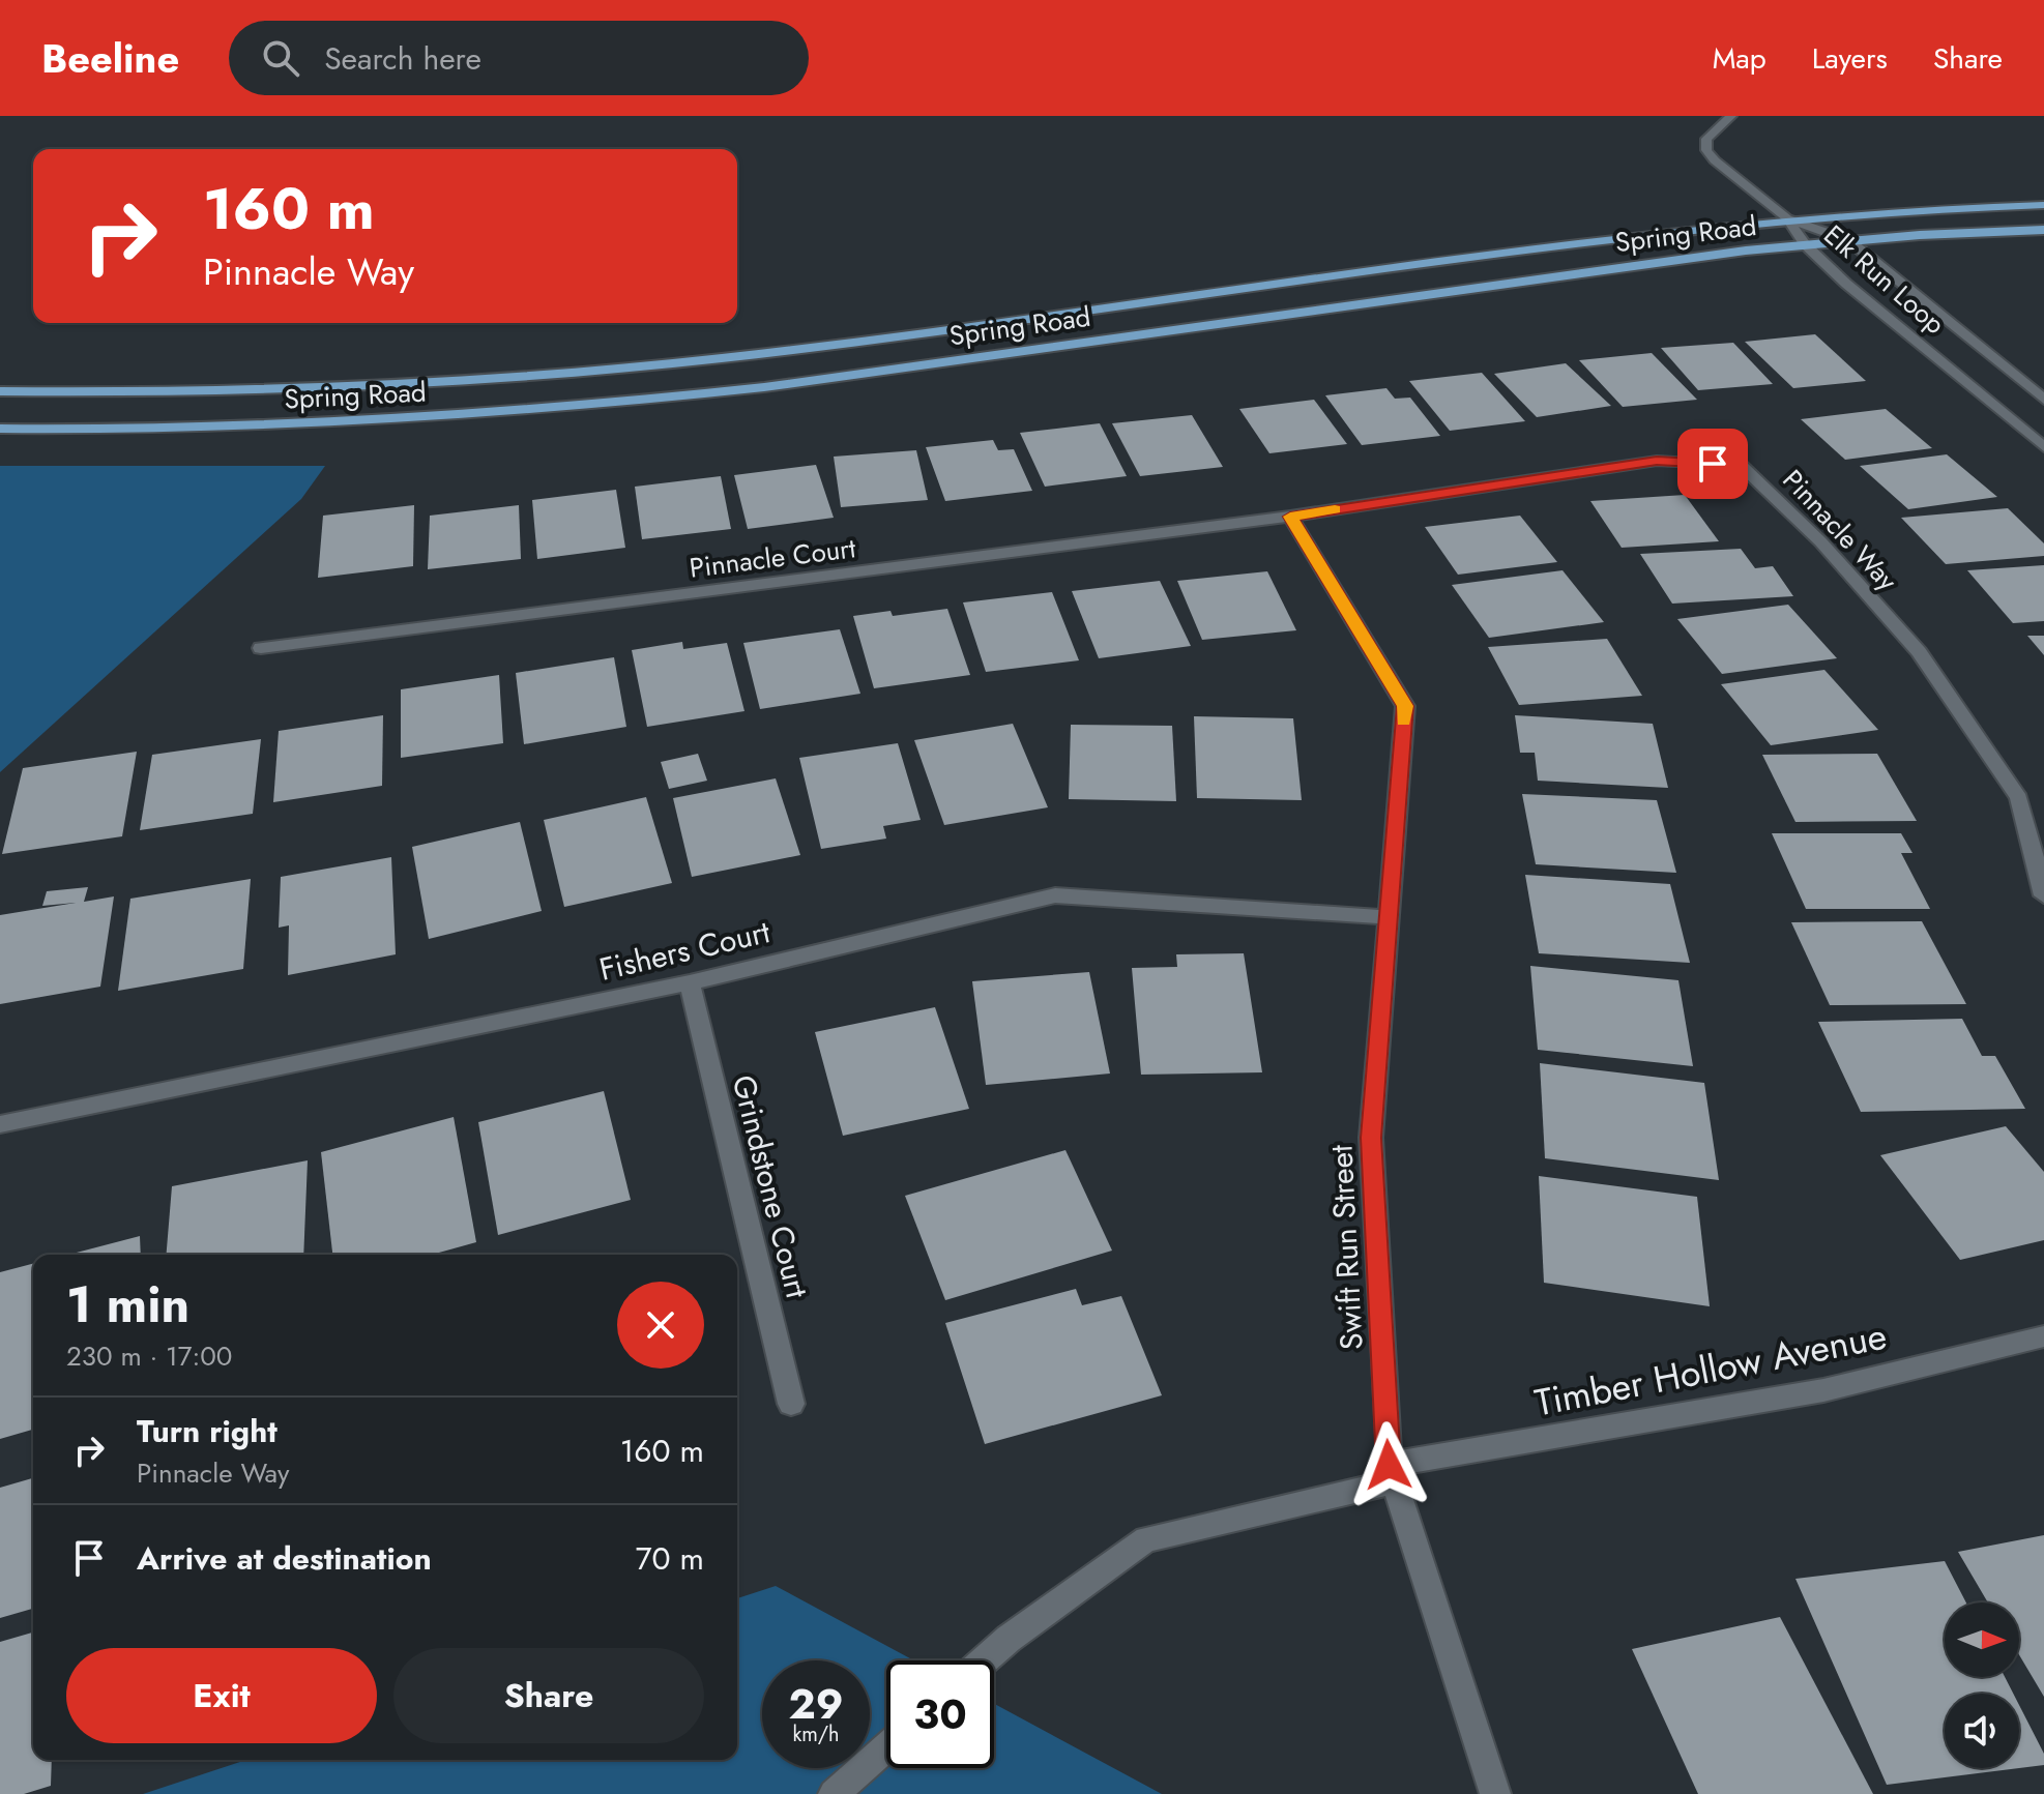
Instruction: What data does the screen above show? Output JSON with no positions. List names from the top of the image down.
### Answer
{
  "streets": {
    "main road": ["Spring Road"],
    "street": [
      "Elk Run Loop",
      "Pinnacle Way",
      "Pinnacle Court",
      "Fishers Court",
      "Grindstone Court",
      "Swift Run Street",
      "Timber Hollow Avenue"
    ]
  },
  "crossings": [
    ["Spring Road", "Elk Run Loop"],
    ["Pinnacle Way", "Pinnacle Court"],
    ["Pinnacle Way", "Swift Run Street"],
    ["Pinnacle Court", "Swift Run Street"],
    ["Fishers Court", "Grindstone Court"],
    ["Fishers Court", "Swift Run Street"],
    ["Swift Run Street", "Timber Hollow Avenue"]
  ],
  "north": "right",
  "page": {
    "header": "Beeline",
    "search": "Search here",
    "nav": ["Map", "Layers", "Share"],
    "turn": ["160 m", "Pinnacle Way"],
    "heading": ["1 min", "230 m · 17:00"],
    "list": [
      {
        "name": "Turn right",
        "note": "Pinnacle Way",
        "value": "160 m"
      },
      {
        "name": "Arrive at destination",
        "value": "70 m"
      }
    ],
    "buttons": ["Exit", "Share"],
    "speed": "29 km/h",
    "limit": "30"
  }
}
